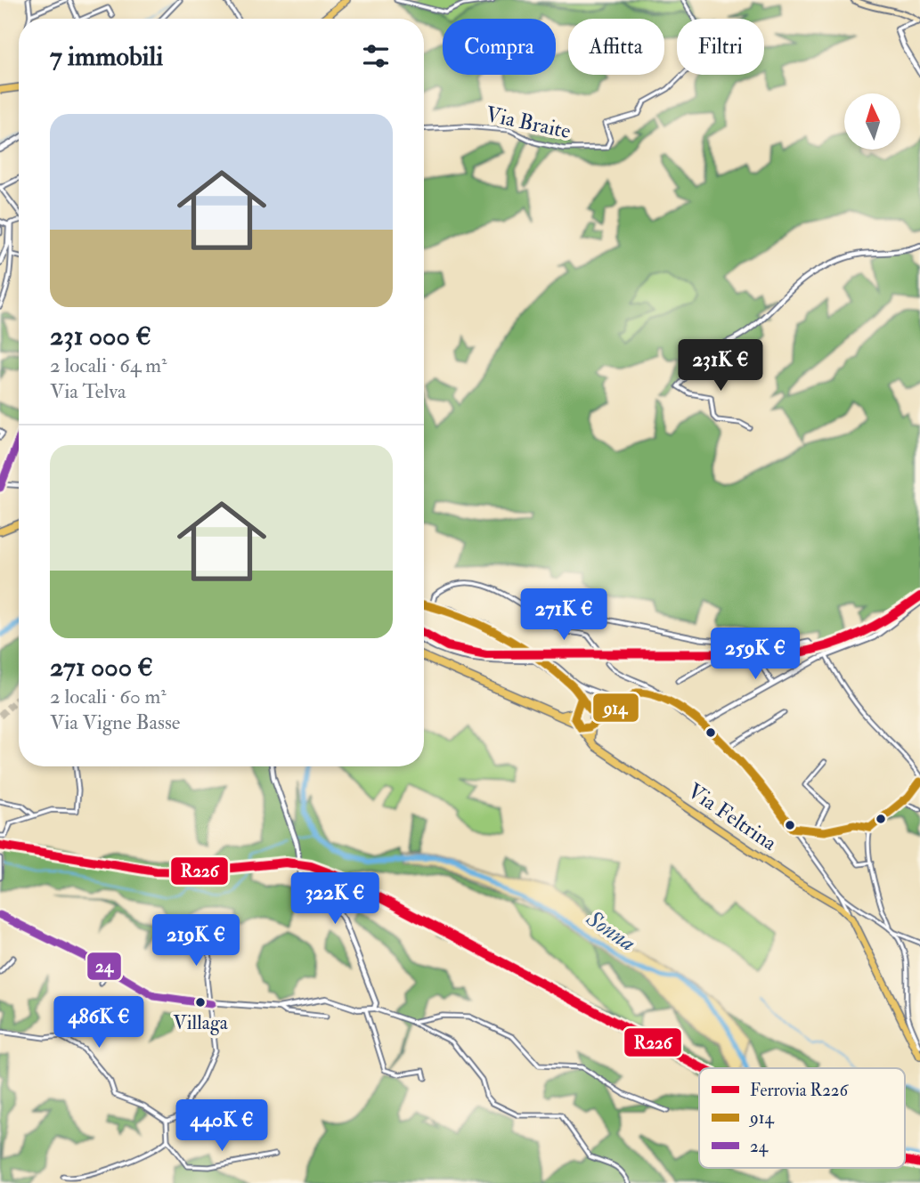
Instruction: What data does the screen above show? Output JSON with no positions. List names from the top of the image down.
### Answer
{
  "streets": {
    "main road": ["Via Feltrina"],
    "street": ["Via Braite"]
  },
  "water": ["Sonna"],
  "places": ["Villaga"],
  "lines": ["transit line 24", "rail line R226", "transit line 914"],
  "legend": ["Ferrovia R226", "914", "24"],
  "north": "top",
  "page": {
    "chip": ["Compra", "Affitta", "Filtri"],
    "heading": "7 immobili",
    "list": [
      {
        "name": "231 000 €",
        "note": "2 locali · 64 m² · Via Telva"
      },
      {
        "name": "271 000 €",
        "note": "2 locali · 60 m² · Via Vigne Basse"
      }
    ],
    "price": [
      "231K €",
      "271K €",
      "259K €",
      "322K €",
      "219K €",
      "486K €",
      "440K €"
    ]
  }
}
